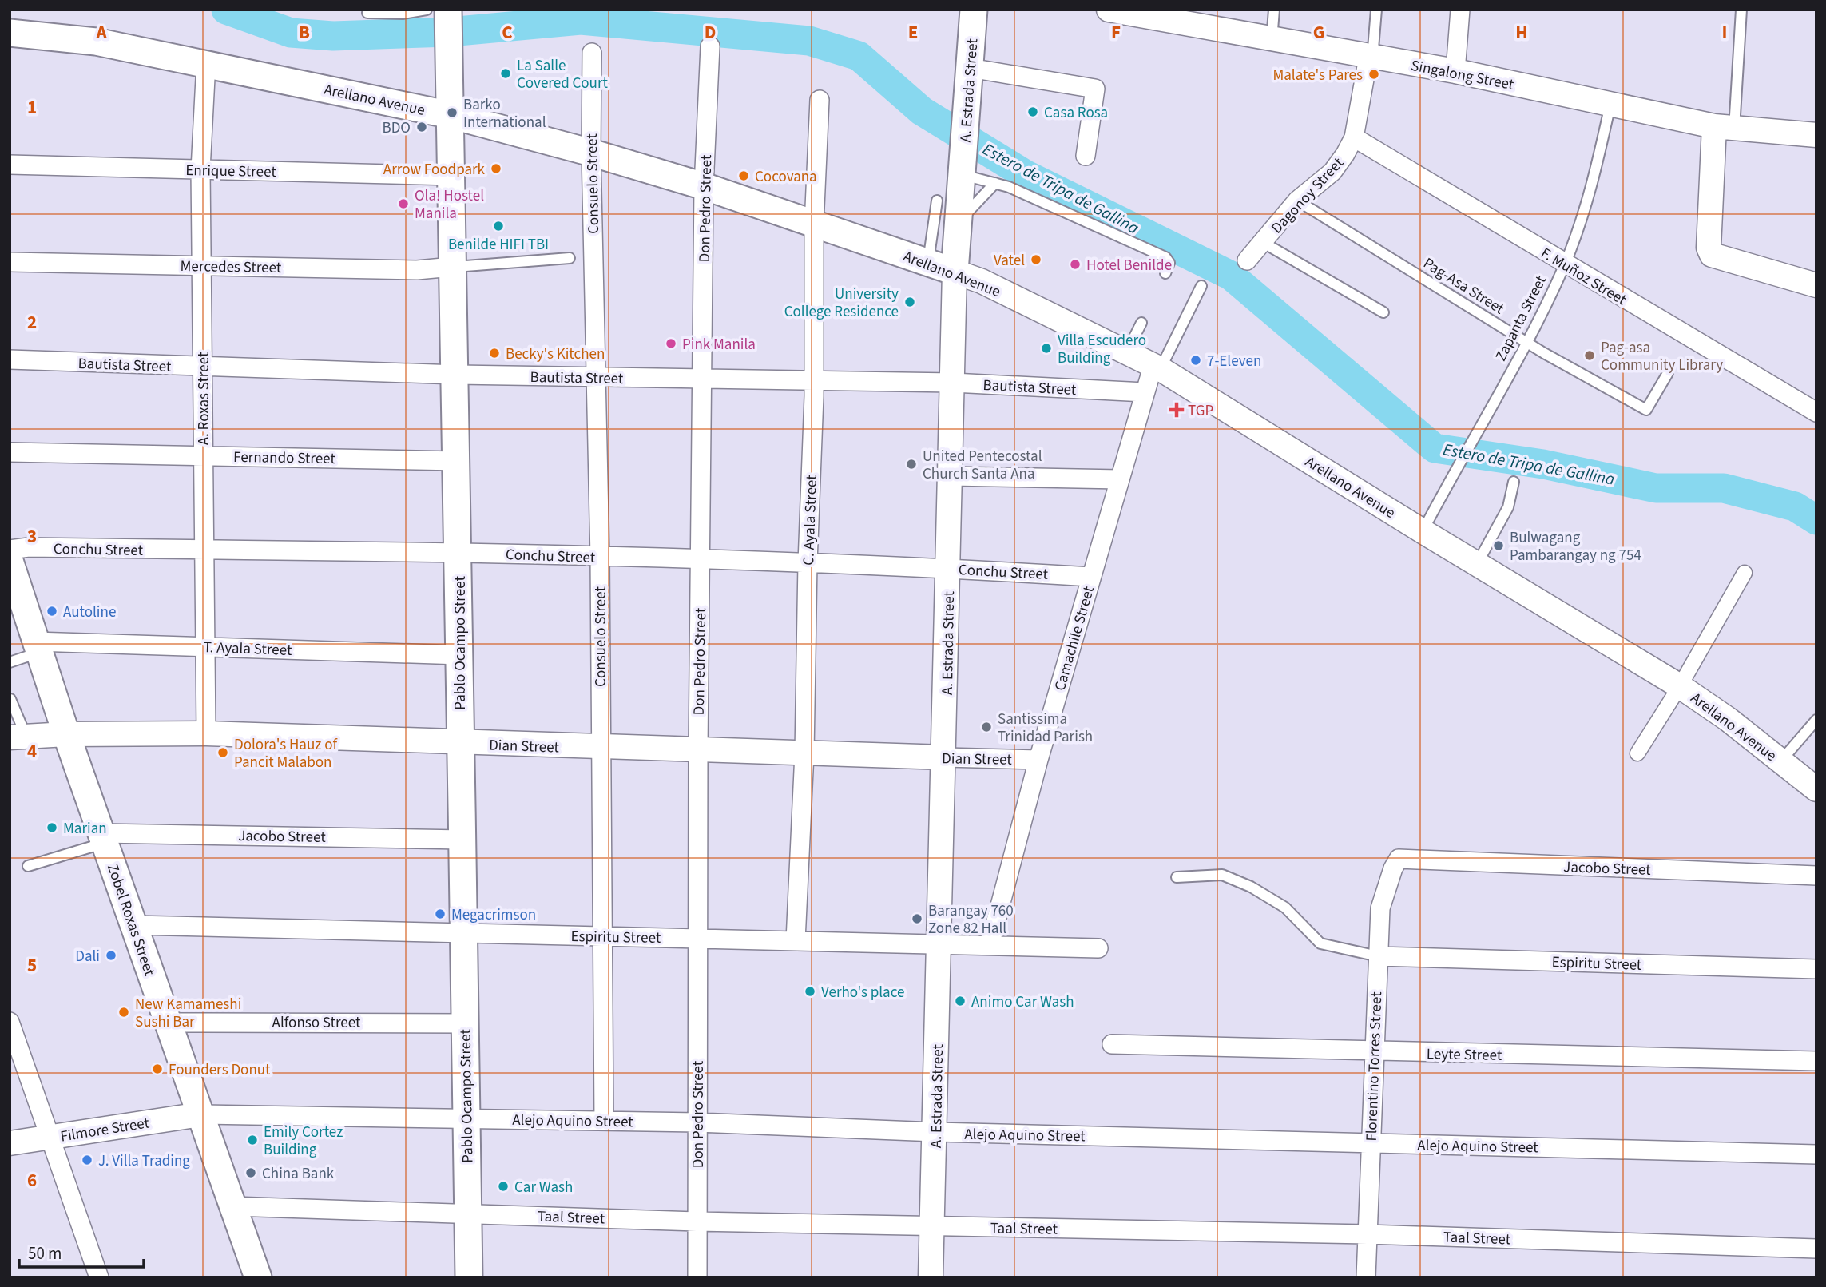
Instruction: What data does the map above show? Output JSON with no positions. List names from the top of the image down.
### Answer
{
  "streets": {
    "main road": [
      "A. Estrada Street",
      "Arellano Avenue",
      "Pablo Ocampo Street",
      "Zobel Roxas Street"
    ],
    "street": [
      "Singalong Street",
      "Enrique Street",
      "Consuelo Street",
      "Dagonoy Street",
      "Don Pedro Street",
      "Mercedes Street",
      "F. Muñoz Street",
      "Bautista Street",
      "A. Roxas Street",
      "Fernando Street",
      "C. Ayala Street",
      "Conchu Street",
      "Camachile Street",
      "T. Ayala Street",
      "Dian Street",
      "Jacobo Street",
      "Espiritu Street",
      "Alfonso Street",
      "Leyte Street",
      "Florentino Torres Street",
      "Alejo Aquino Street",
      "Filmore Street",
      "Taal Street"
    ],
    "lane": ["Pag-Asa Street", "Zapanta Street"]
  },
  "crossings": [
    ["Singalong Street", "Dagonoy Street"],
    ["Singalong Street", "Zapanta Street"],
    ["A. Estrada Street", "Arellano Avenue"],
    ["A. Estrada Street", "Bautista Street"],
    ["A. Estrada Street", "Conchu Street"],
    ["A. Estrada Street", "Dian Street"],
    ["A. Estrada Street", "Espiritu Street"],
    ["A. Estrada Street", "Alejo Aquino Street"],
    ["A. Estrada Street", "Taal Street"],
    ["Arellano Avenue", "Consuelo Street"],
    ["Arellano Avenue", "Don Pedro Street"],
    ["Arellano Avenue", "Zapanta Street"],
    ["Arellano Avenue", "A. Roxas Street"],
    ["Arellano Avenue", "C. Ayala Street"],
    ["Arellano Avenue", "Camachile Street"],
    ["Arellano Avenue", "Pablo Ocampo Street"],
    ["Enrique Street", "A. Roxas Street"],
    ["Enrique Street", "Pablo Ocampo Street"],
    ["Consuelo Street", "Bautista Street"],
    ["Consuelo Street", "Conchu Street"],
    ["Consuelo Street", "Dian Street"],
    ["Consuelo Street", "Espiritu Street"],
    ["Consuelo Street", "Alejo Aquino Street"],
    ["Dagonoy Street", "F. Muñoz Street"],
    ["Dagonoy Street", "Pag-Asa Street"],
    ["Don Pedro Street", "Bautista Street"],
    ["Don Pedro Street", "Conchu Street"],
    ["Don Pedro Street", "Dian Street"],
    ["Don Pedro Street", "Espiritu Street"],
    ["Don Pedro Street", "Alejo Aquino Street"],
    ["Don Pedro Street", "Taal Street"],
    ["Mercedes Street", "A. Roxas Street"],
    ["Mercedes Street", "Pablo Ocampo Street"],
    ["F. Muñoz Street", "Zapanta Street"],
    ["Pag-Asa Street", "Zapanta Street"],
    ["Bautista Street", "A. Roxas Street"],
    ["Bautista Street", "C. Ayala Street"],
    ["Bautista Street", "Camachile Street"],
    ["Bautista Street", "Pablo Ocampo Street"],
    ["A. Roxas Street", "Fernando Street"],
    ["A. Roxas Street", "Conchu Street"],
    ["A. Roxas Street", "T. Ayala Street"],
    ["A. Roxas Street", "Dian Street"],
    ["Fernando Street", "Pablo Ocampo Street"],
    ["C. Ayala Street", "Conchu Street"],
    ["C. Ayala Street", "Dian Street"],
    ["C. Ayala Street", "Espiritu Street"],
    ["Conchu Street", "Camachile Street"],
    ["Conchu Street", "Pablo Ocampo Street"],
    ["Camachile Street", "Dian Street"],
    ["Camachile Street", "Espiritu Street"],
    ["Pablo Ocampo Street", "T. Ayala Street"],
    ["Pablo Ocampo Street", "Dian Street"],
    ["Pablo Ocampo Street", "Jacobo Street"],
    ["Pablo Ocampo Street", "Espiritu Street"],
    ["Pablo Ocampo Street", "Alfonso Street"],
    ["Pablo Ocampo Street", "Alejo Aquino Street"],
    ["Pablo Ocampo Street", "Taal Street"],
    ["T. Ayala Street", "Zobel Roxas Street"],
    ["Dian Street", "Zobel Roxas Street"],
    ["Jacobo Street", "Zobel Roxas Street"],
    ["Jacobo Street", "Florentino Torres Street"],
    ["Zobel Roxas Street", "Espiritu Street"],
    ["Zobel Roxas Street", "Alfonso Street"],
    ["Zobel Roxas Street", "Alejo Aquino Street"],
    ["Zobel Roxas Street", "Filmore Street"],
    ["Zobel Roxas Street", "Taal Street"],
    ["Espiritu Street", "Florentino Torres Street"],
    ["Leyte Street", "Florentino Torres Street"],
    ["Florentino Torres Street", "Alejo Aquino Street"],
    ["Florentino Torres Street", "Taal Street"],
    ["Alejo Aquino Street", "Filmore Street"]
  ],
  "water": ["Estero de Tripa de Gallina"],
  "places": {
    "other": [
      "La Salle Covered Court",
      "Malate's Pares",
      "Casa Rosa",
      "Barko International",
      "BDO",
      "Arrow Foodpark",
      "Cocovana",
      "Ola! Hostel Manila",
      "Benilde HIFI TBI",
      "Vatel",
      "Hotel Benilde",
      "University College Residence",
      "Pink Manila",
      "Villa Escudero Building",
      "Becky's Kitchen",
      "Pag-asa Community Library",
      "7-Eleven",
      "United Pentecostal Church Santa Ana",
      "Bulwagang Pambarangay ng 754",
      "Autoline",
      "Santissima Trinidad Parish",
      "Dolora's Hauz of Pancit Malabon",
      "Marian",
      "Megacrimson",
      "Barangay 760 Zone 82 Hall",
      "Dali",
      "Verho's place",
      "Animo Car Wash",
      "New Kamameshi Sushi Bar",
      "Founders Donut",
      "Emily Cortez Building",
      "J. Villa Trading",
      "China Bank",
      "Car Wash"
    ],
    "health": ["TGP"]
  },
  "scale_bar": "50 m",
  "grid": {
    "columns": [
      "A",
      "B",
      "C",
      "D",
      "E",
      "F",
      "G",
      "H",
      "I"
    ],
    "rows": [
      "1",
      "2",
      "3",
      "4",
      "5",
      "6"
    ]
  }
}
